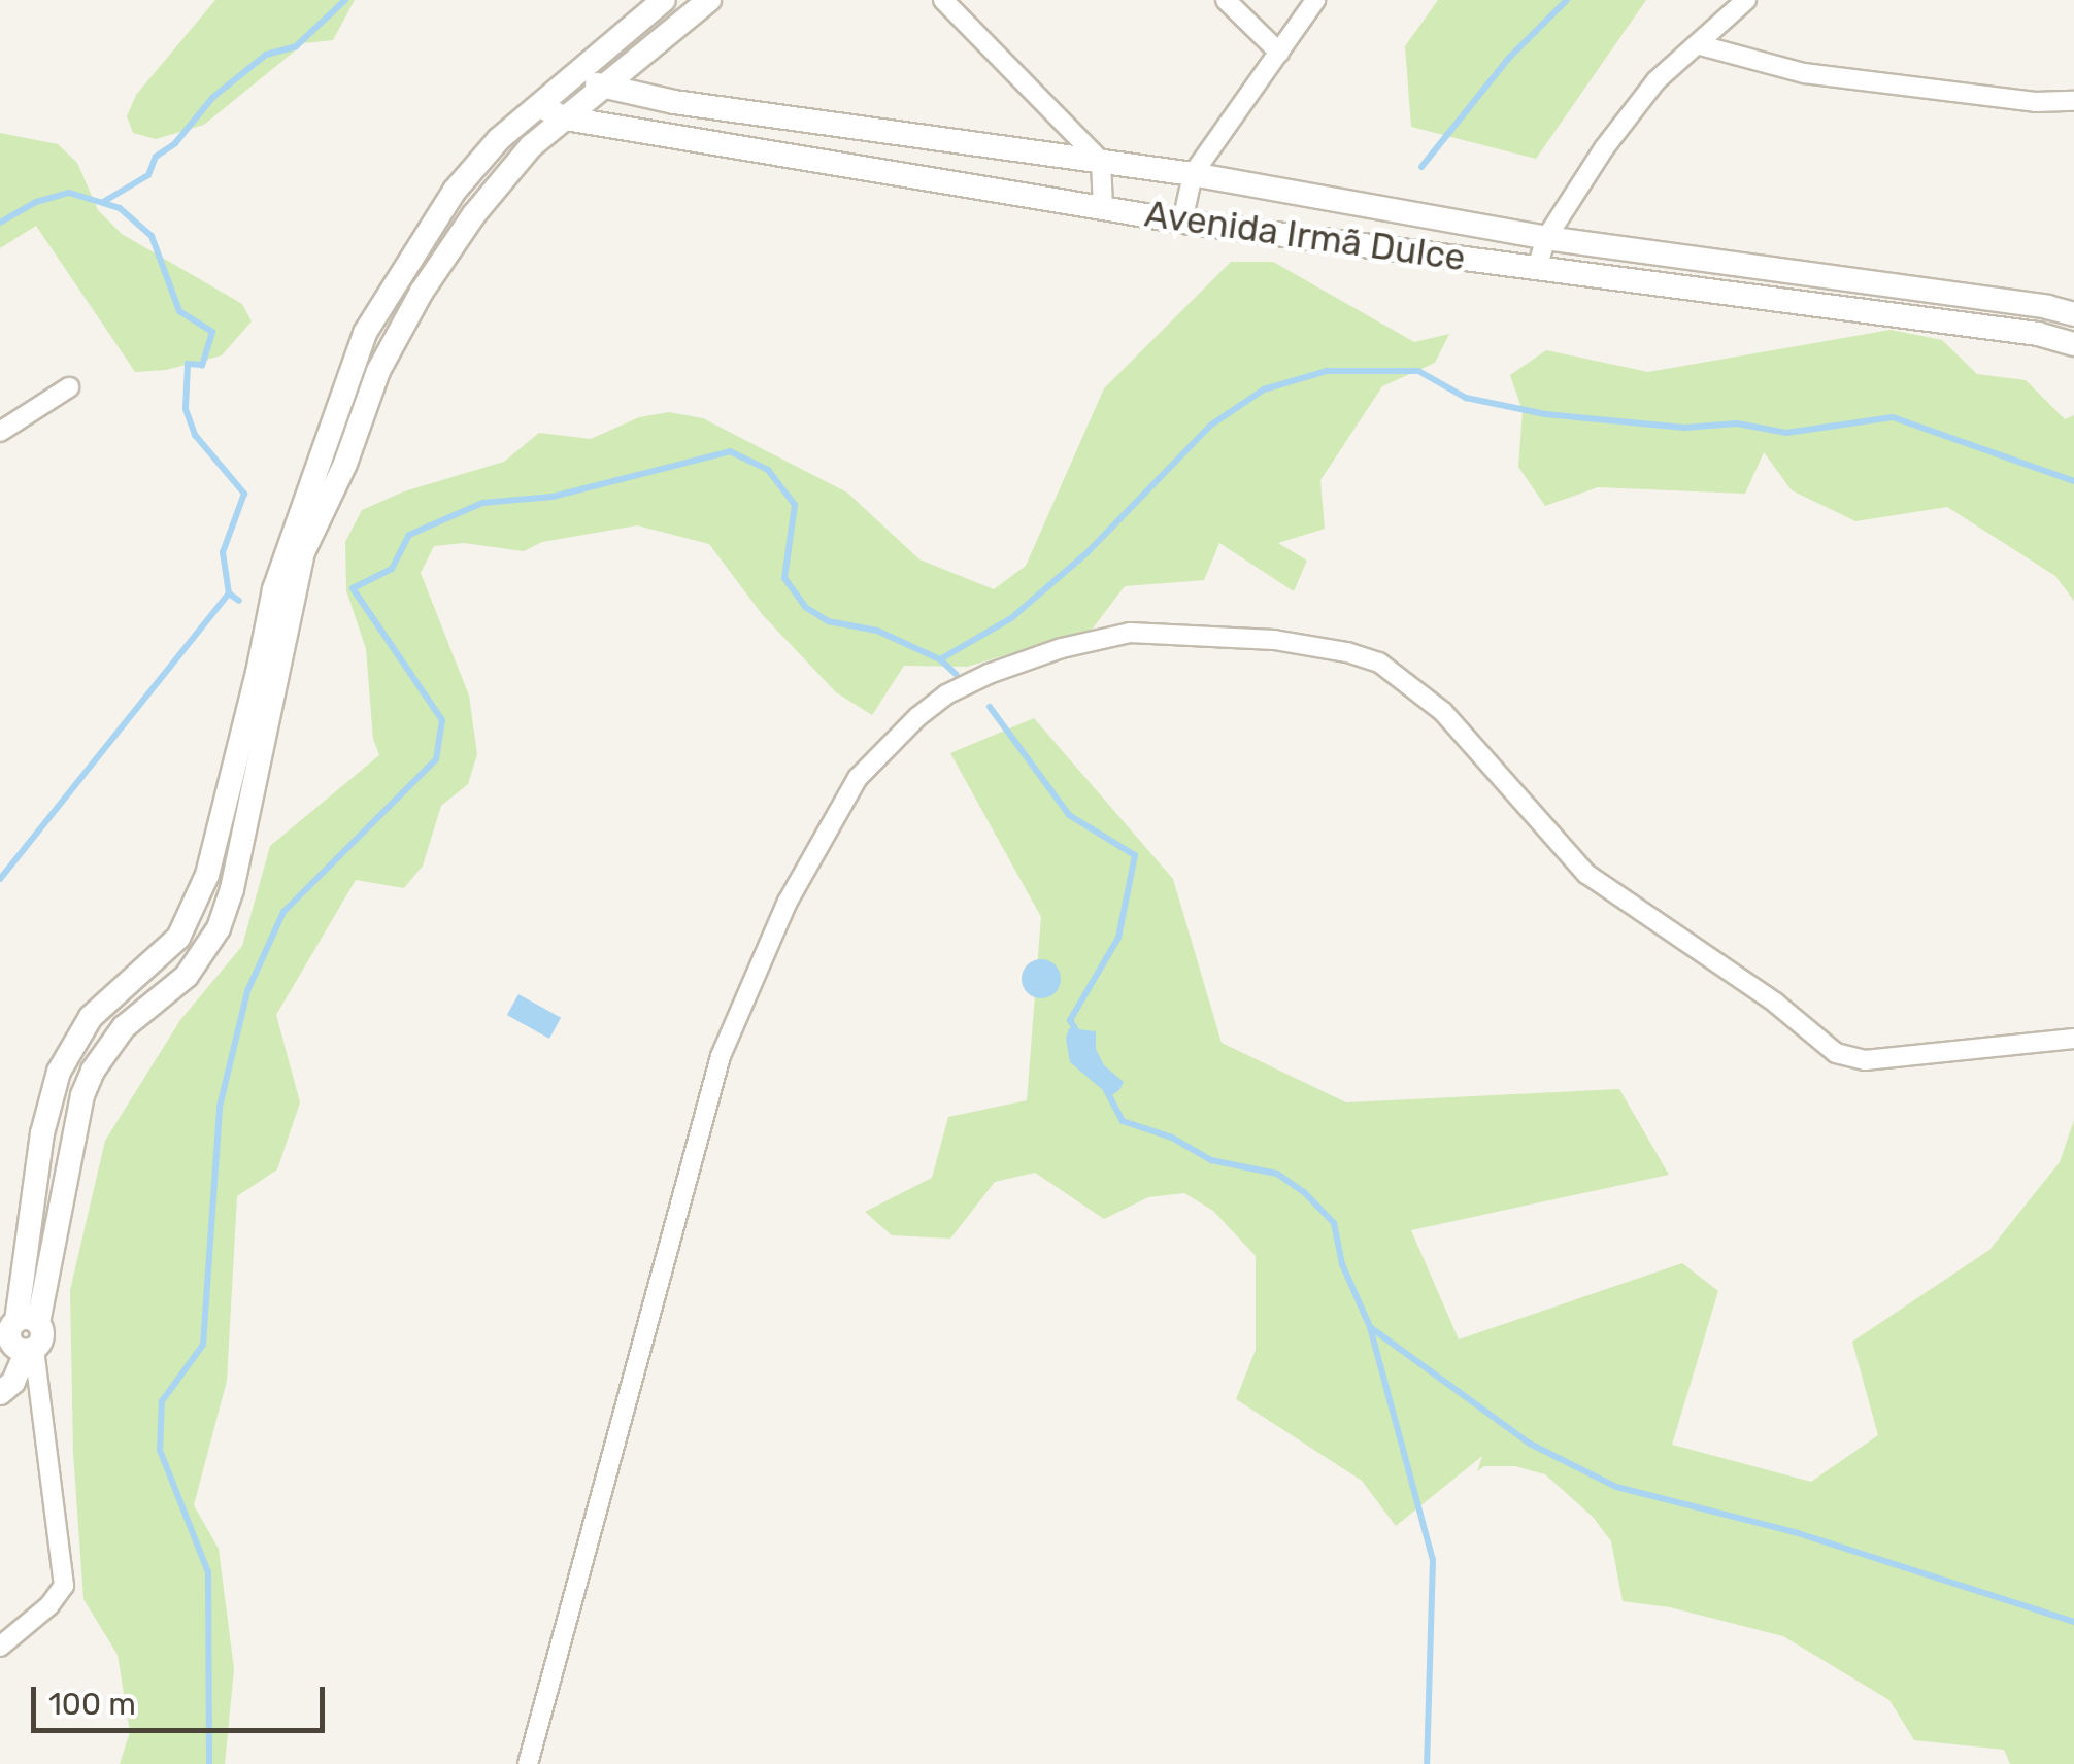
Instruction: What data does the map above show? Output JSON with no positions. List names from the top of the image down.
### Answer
{
  "streets": {
    "street": ["Avenida Irmã Dulce"]
  },
  "scale_bar": "100 m"
}
